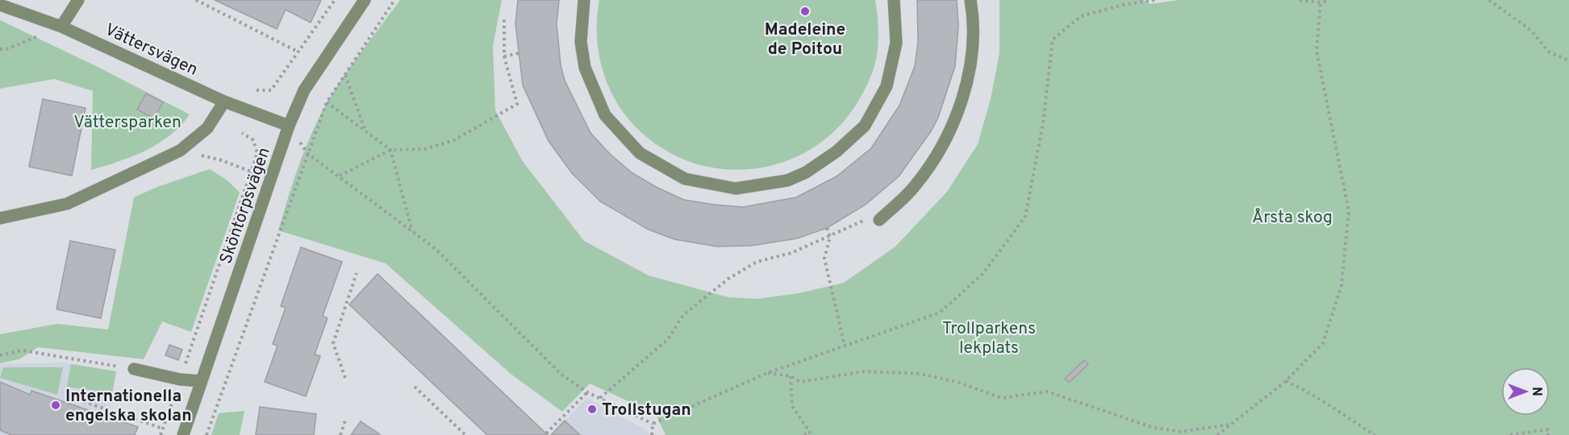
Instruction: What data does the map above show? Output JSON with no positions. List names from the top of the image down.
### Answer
{
  "streets": {
    "street": ["Vättersvägen", "Sköntorpsvägen"]
  },
  "crossings": [
    ["Vättersvägen", "Sköntorpsvägen"]
  ],
  "parks": ["Vättersparken", "Årsta skog", "Trollparkens lekplats"],
  "places": ["Madeleine de Poitou", "Internationella engelska skolan", "Trollstugan"],
  "north": "right"
}
